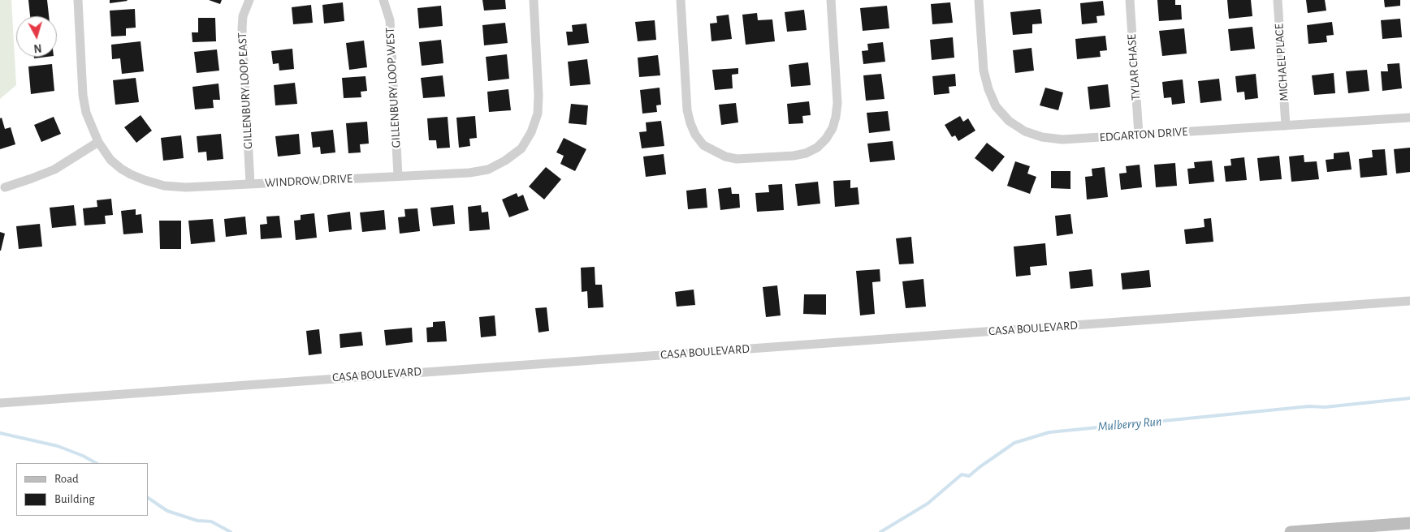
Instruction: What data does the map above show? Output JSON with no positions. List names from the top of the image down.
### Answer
{
  "streets": {
    "street": [
      "MICHAEL PLACE",
      "TYLAR CHASE",
      "GILLENBURY LOOP WEST",
      "GILLENBURY LOOP EAST",
      "EDGARTON DRIVE",
      "WINDROW DRIVE",
      "CASA BOULEVARD"
    ]
  },
  "crossings": [
    ["MICHAEL PLACE", "EDGARTON DRIVE"],
    ["TYLAR CHASE", "EDGARTON DRIVE"],
    ["GILLENBURY LOOP WEST", "WINDROW DRIVE"],
    ["GILLENBURY LOOP EAST", "WINDROW DRIVE"]
  ],
  "water": ["Mulberry Run"],
  "legend": ["Road", "Building"],
  "north": "bottom"
}
